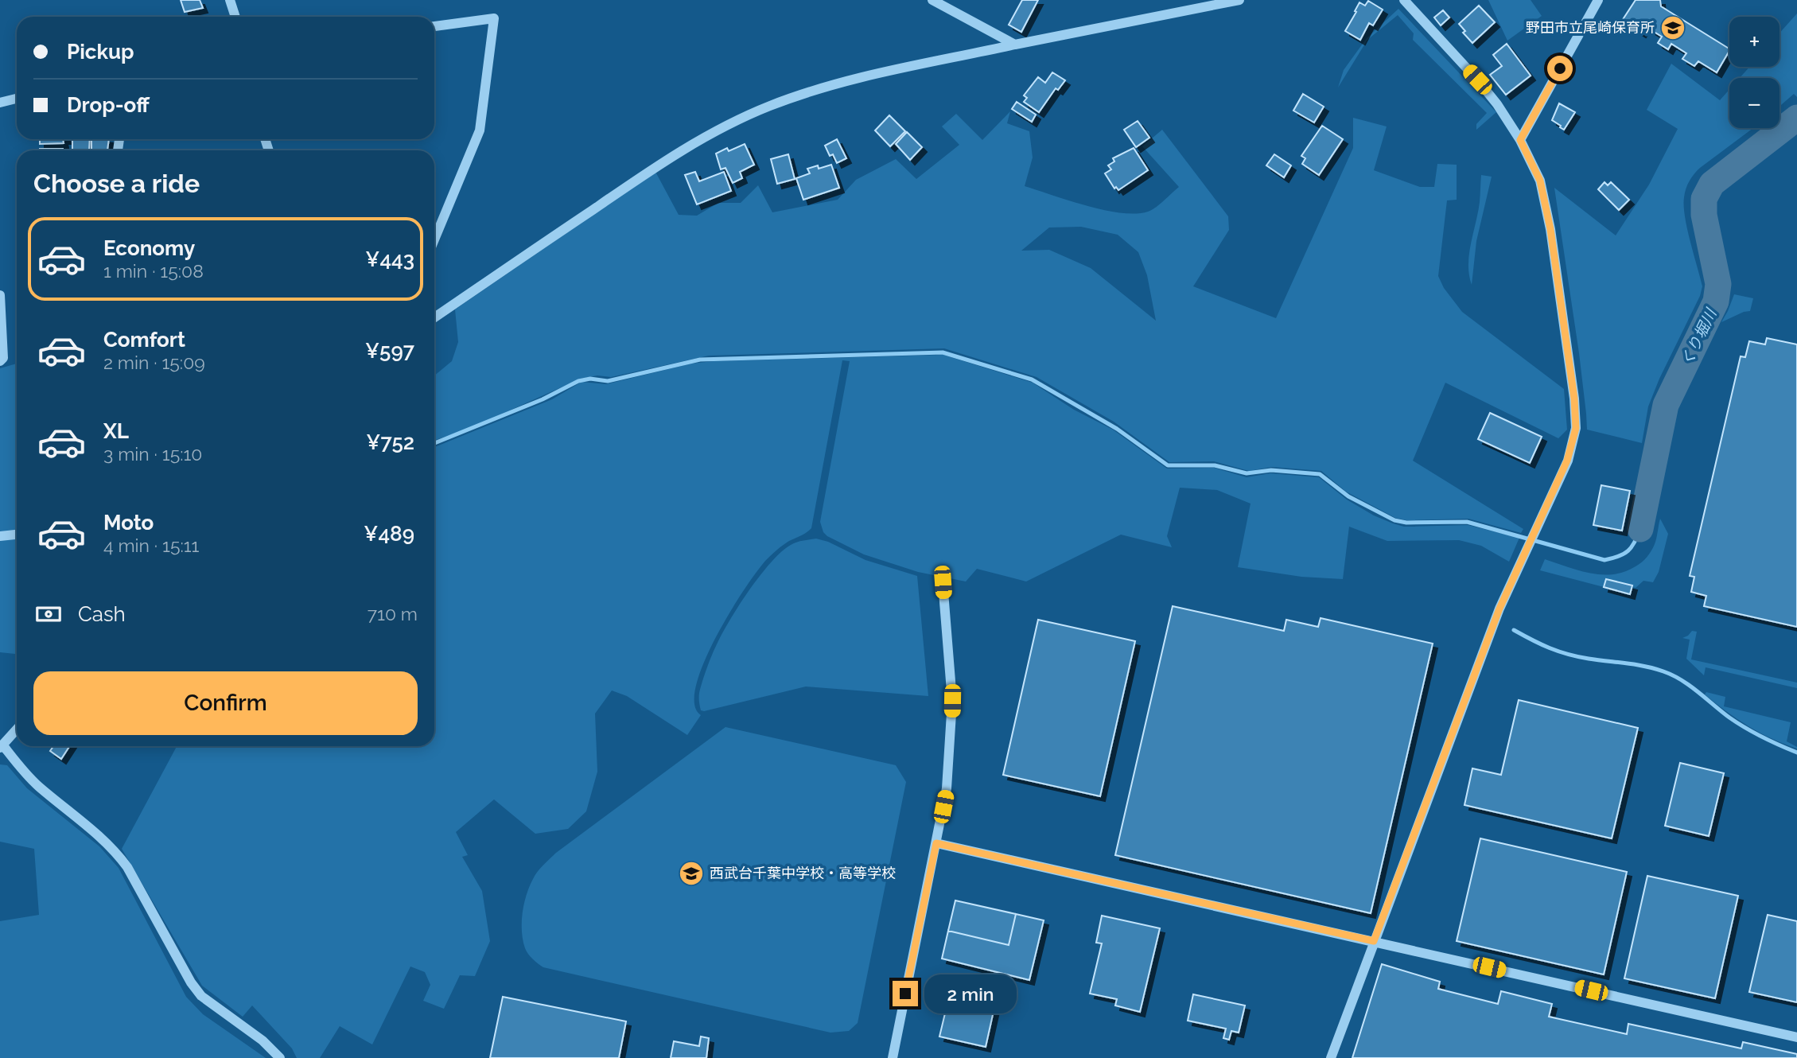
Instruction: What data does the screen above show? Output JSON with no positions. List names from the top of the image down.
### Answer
{
  "water": ["くり堀川"],
  "places": {
    "school or university": ["野田市立尾崎保育所", "西武台千葉中学校・高等学校"]
  },
  "page": {
    "map_buttons": ["+", "−"],
    "banner": ["Pickup", "Drop-off"],
    "heading": "Choose a ride",
    "list": [
      {
        "name": "Economy",
        "note": "1 min · 15:08",
        "value": "¥443"
      },
      {
        "name": "Comfort",
        "note": "2 min · 15:09",
        "value": "¥597"
      },
      {
        "name": "XL",
        "note": "3 min · 15:10",
        "value": "¥752"
      },
      {
        "name": "Moto",
        "note": "4 min · 15:11",
        "value": "¥489"
      }
    ],
    "pay": ["Cash", "710 m"],
    "buttons": "Confirm",
    "bubble": "2 min"
  }
}
